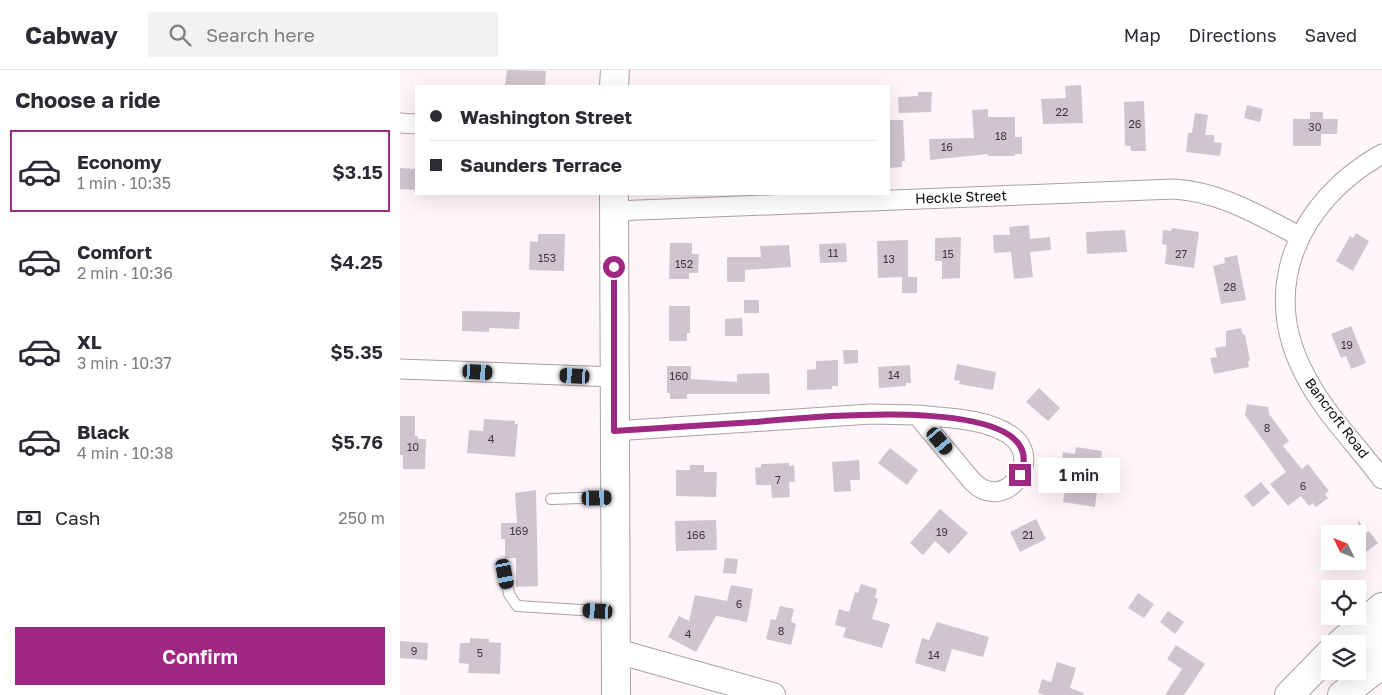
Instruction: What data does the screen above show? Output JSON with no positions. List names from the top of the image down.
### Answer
{
  "streets": {
    "street": ["Heckle Street", "Bancroft Road"]
  },
  "crossings": [
    ["Heckle Street", "Bancroft Road"]
  ],
  "house_numbers": [
    "22",
    "26",
    "30",
    "18",
    "16",
    "11",
    "15",
    "27",
    "153",
    "13",
    "152",
    "28",
    "19",
    "14",
    "160",
    "8",
    "4",
    "10",
    "7",
    "6",
    "169",
    "19",
    "166",
    "21",
    "6",
    "8",
    "4",
    "9",
    "5",
    "14"
  ],
  "north": "top left",
  "page": {
    "header": "Cabway",
    "search": "Search here",
    "nav": ["Map", "Directions", "Saved"],
    "heading": "Choose a ride",
    "banner": ["Washington Street", "Saunders Terrace"],
    "list": [
      {
        "name": "Economy",
        "note": "1 min · 10:35",
        "value": "$3.15"
      },
      {
        "name": "Comfort",
        "note": "2 min · 10:36",
        "value": "$4.25"
      },
      {
        "name": "XL",
        "note": "3 min · 10:37",
        "value": "$5.35"
      },
      {
        "name": "Black",
        "note": "4 min · 10:38",
        "value": "$5.76"
      }
    ],
    "bubble": "1 min",
    "pay": ["Cash", "250 m"],
    "buttons": "Confirm"
  }
}
